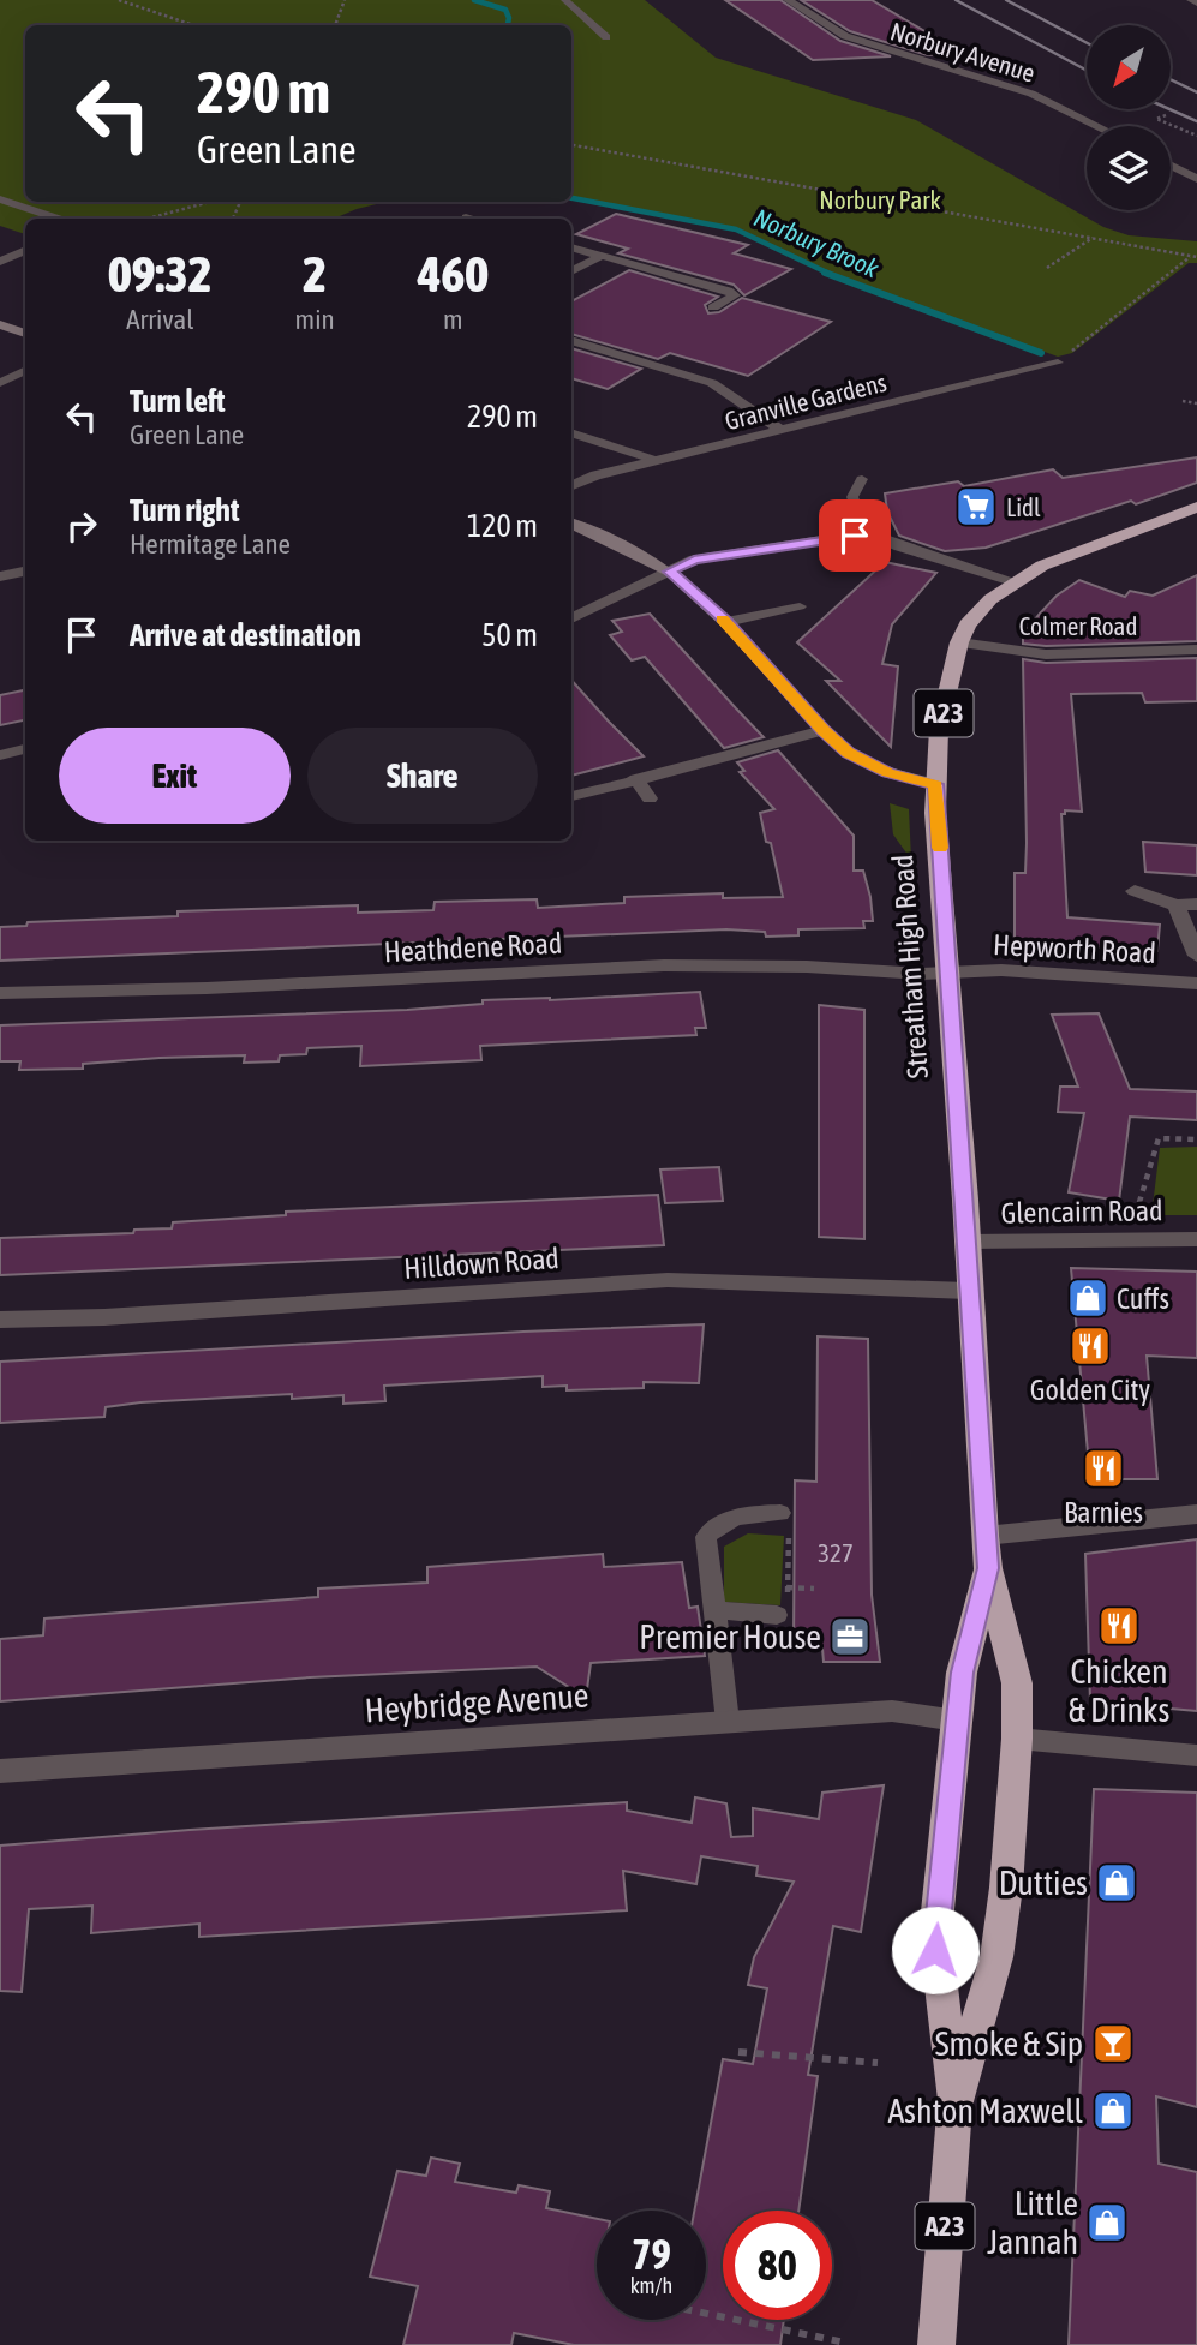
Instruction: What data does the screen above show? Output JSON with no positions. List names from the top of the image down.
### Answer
{
  "streets": {
    "highway": ["A23", "Streatham High Road"],
    "street": [
      "Norbury Avenue",
      "Granville Gardens",
      "Colmer Road",
      "Heathdene Road",
      "Hepworth Road",
      "Glencairn Road",
      "Hilldown Road",
      "Heybridge Avenue"
    ]
  },
  "crossings": [
    ["Colmer Road", "Streatham High Road"],
    ["Heathdene Road", "Hepworth Road"],
    ["Heathdene Road", "Streatham High Road"],
    ["Hepworth Road", "Streatham High Road"],
    ["Streatham High Road", "Glencairn Road"],
    ["Streatham High Road", "Hilldown Road"],
    ["Streatham High Road", "Heybridge Avenue"]
  ],
  "water": ["Norbury Brook"],
  "parks": ["Norbury Park"],
  "places": {
    "supermarket": ["Lidl"],
    "shop": [
      "Cuffs",
      "Dutties",
      "Ashton Maxwell",
      "Little Jannah"
    ],
    "restaurant": ["Golden City", "Barnies", "Chicken & Drinks"],
    "office": ["Premier House"],
    "bar": ["Smoke & Sip"]
  },
  "house_numbers": ["327"],
  "north": "bottom left",
  "page": {
    "turn": ["290 m", "Green Lane"],
    "eta": [
      "09:32",
      "Arrival",
      "2",
      "min",
      "460",
      "m"
    ],
    "list": [
      {
        "name": "Turn left",
        "note": "Green Lane",
        "value": "290 m"
      },
      {
        "name": "Turn right",
        "note": "Hermitage Lane",
        "value": "120 m"
      },
      {
        "name": "Arrive at destination",
        "value": "50 m"
      }
    ],
    "buttons": ["Exit", "Share"],
    "speed": "79 km/h",
    "limit": "80"
  }
}
